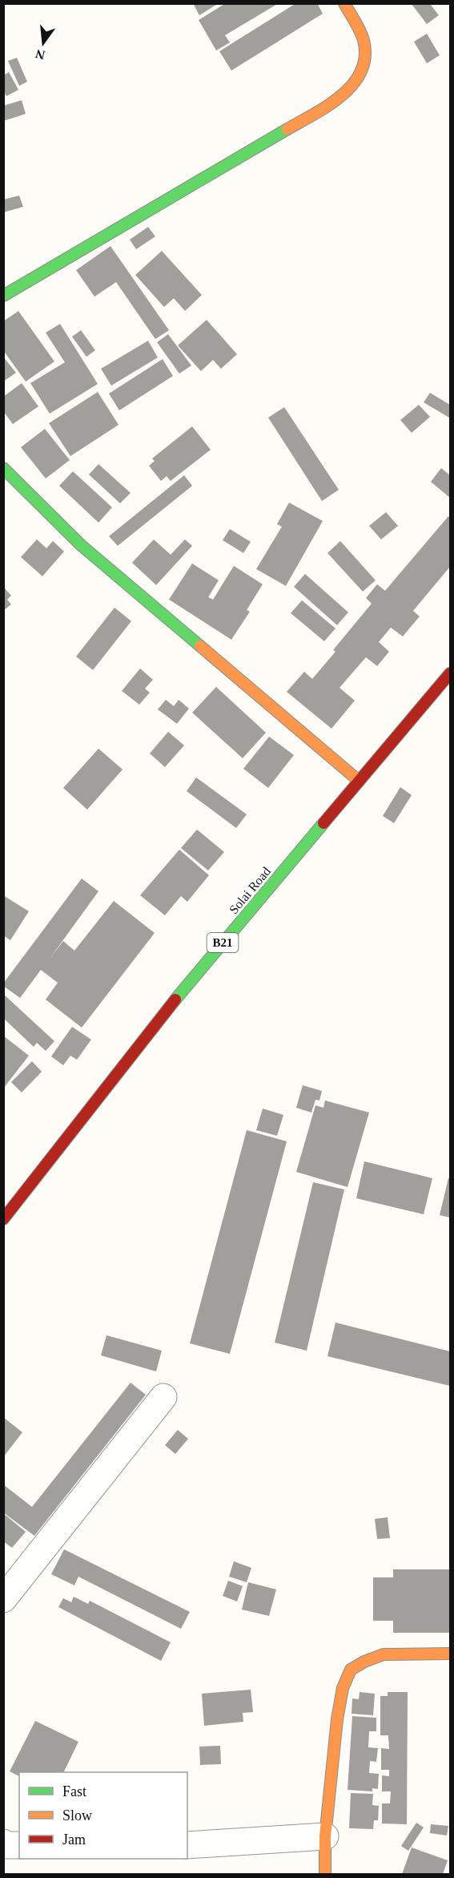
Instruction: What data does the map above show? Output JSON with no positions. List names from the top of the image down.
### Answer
{
  "streets": {
    "main road": ["Solai Road", "B21"]
  },
  "legend": ["Fast", "Slow", "Jam"],
  "north": "bottom"
}
